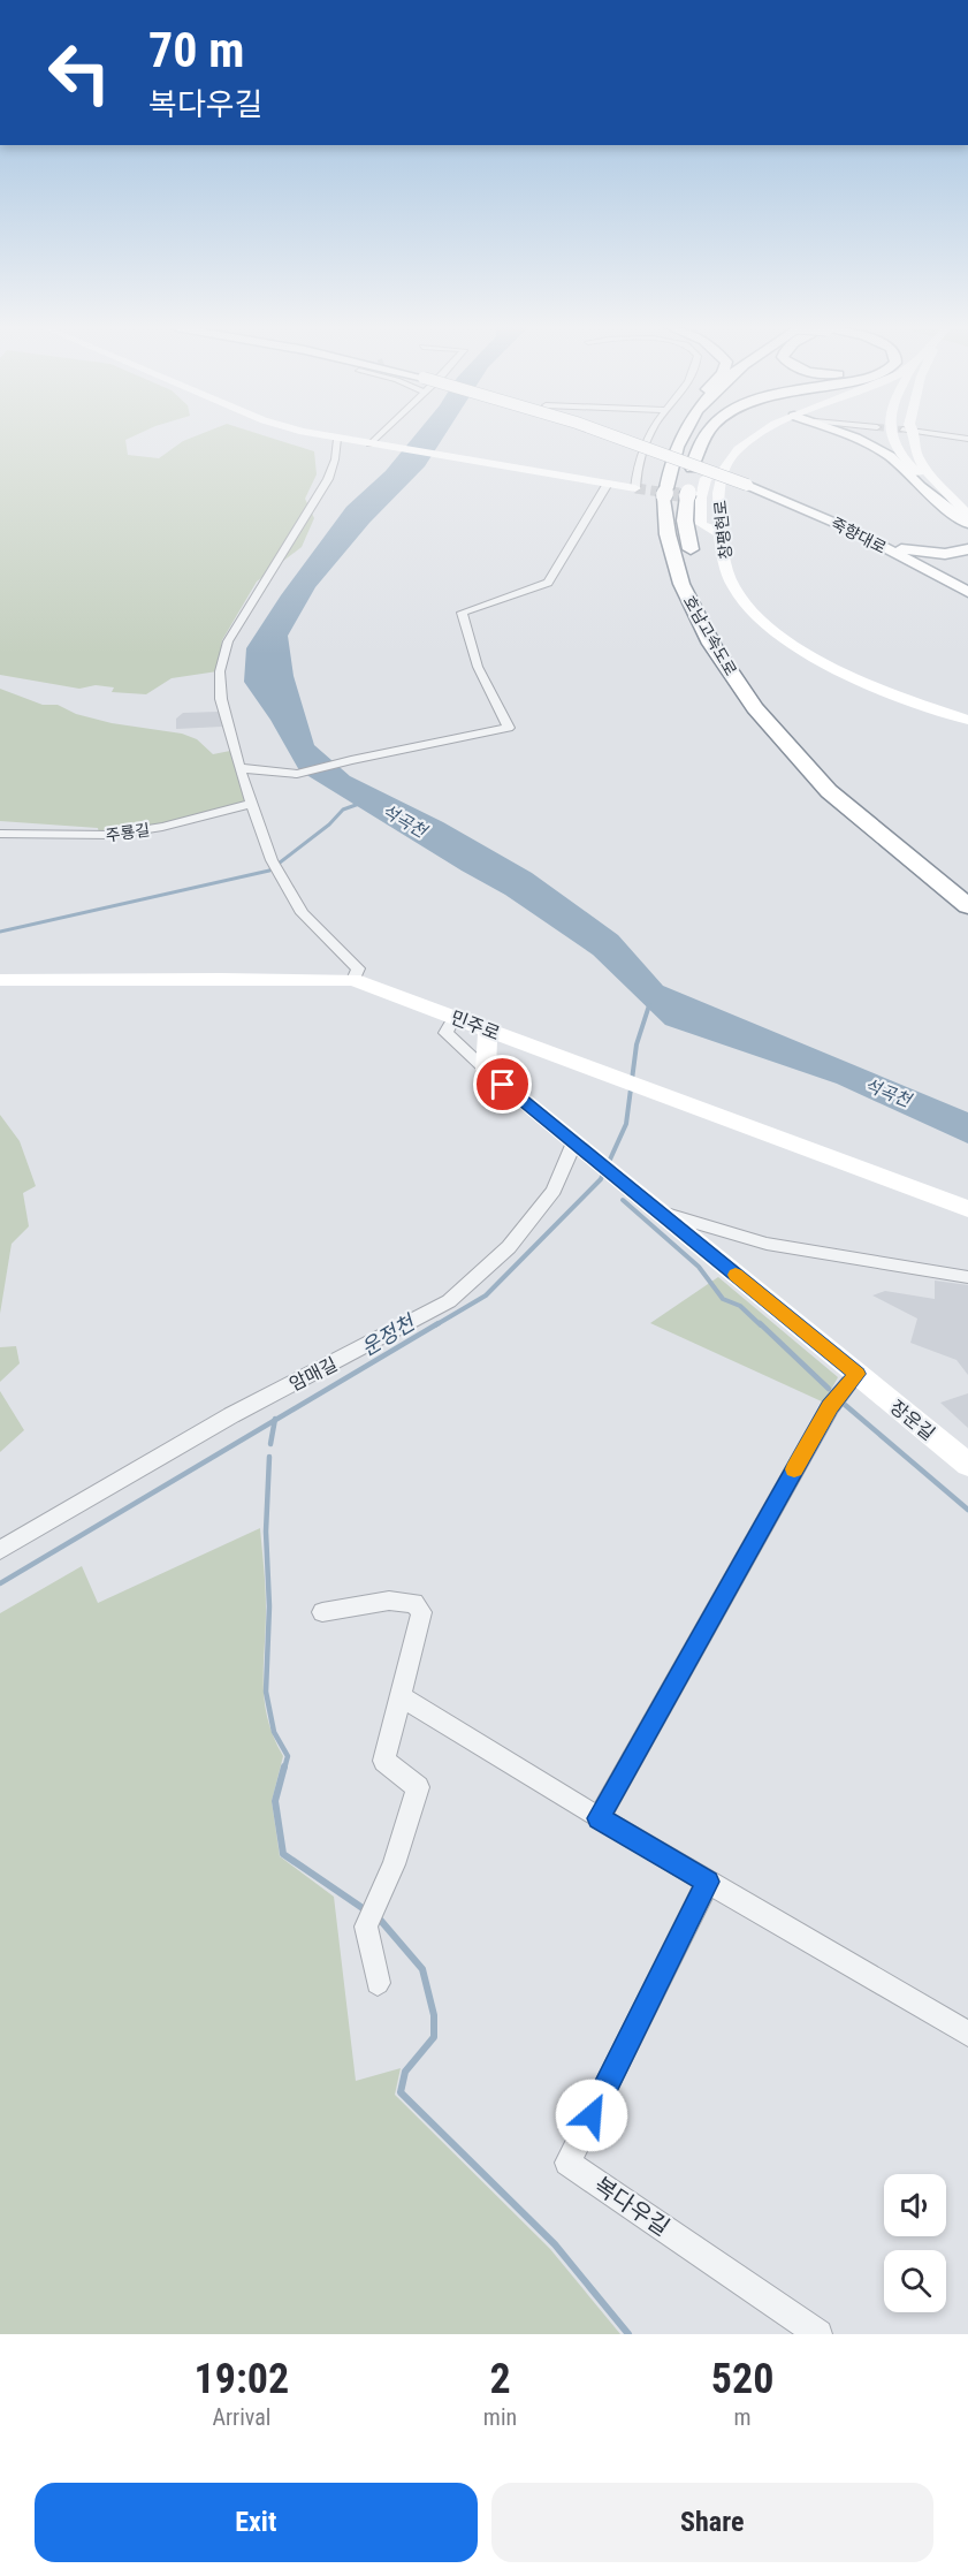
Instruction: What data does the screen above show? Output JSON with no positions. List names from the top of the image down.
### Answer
{
  "streets": {
    "highway": ["호남고속도로"],
    "main road": [
      "창평현로",
      "죽향대로",
      "민주로",
      "장운길"
    ],
    "street": ["주룡길", "암매길", "복다우길"]
  },
  "crossings": [
    ["민주로", "장운길"],
    ["암매길", "장운길"]
  ],
  "water": ["석곡천", "운정천"],
  "page": {
    "turn": ["70 m", "복다우길"],
    "eta": [
      "19:02",
      "Arrival",
      "2",
      "min",
      "520",
      "m"
    ],
    "buttons": ["Exit", "Share"]
  }
}
